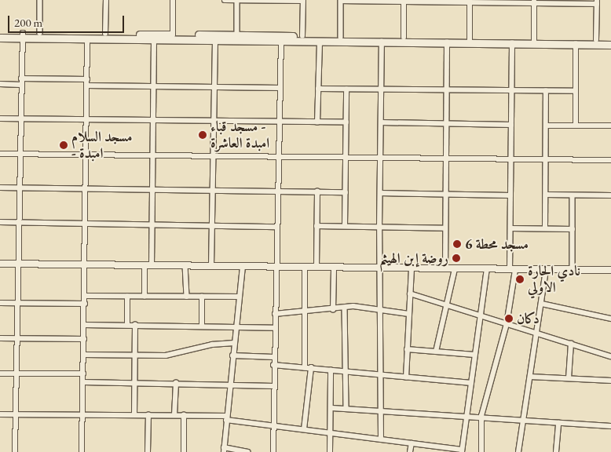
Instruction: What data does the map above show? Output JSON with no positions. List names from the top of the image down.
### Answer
{
  "places": [
    "مسجد قباء - امبدة العاشرة",
    "مسجد السلام - امبدة",
    "مسجد محطة 6",
    "روضة إبن الهيثم",
    "نادي الحارة الاولي",
    "دكان"
  ],
  "scale_bar": "200 m"
}
